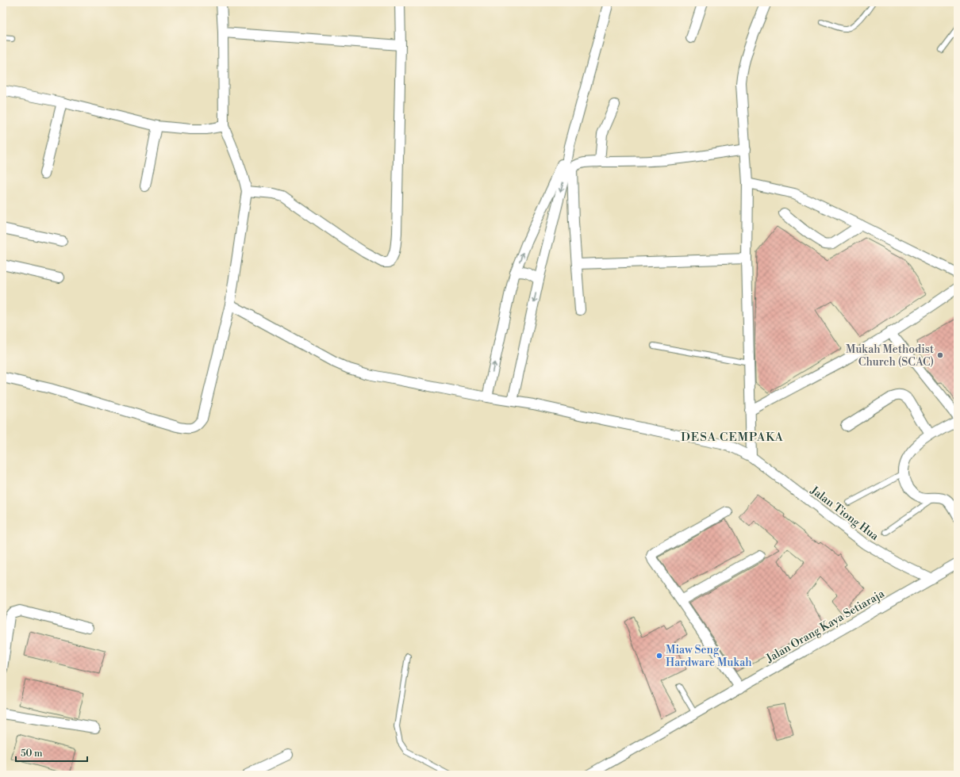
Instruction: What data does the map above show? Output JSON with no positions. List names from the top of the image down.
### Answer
{
  "streets": {
    "street": ["Jalan Tiong Hua", "Jalan Orang Kaya Setiaraja"]
  },
  "crossings": [
    ["Jalan Tiong Hua", "Jalan Orang Kaya Setiaraja"]
  ],
  "districts": ["DESA CEMPAKA"],
  "places": ["Mukah Methodist Church (SCAC)", "Miaw Seng Hardware Mukah"],
  "scale_bar": "50 m"
}
